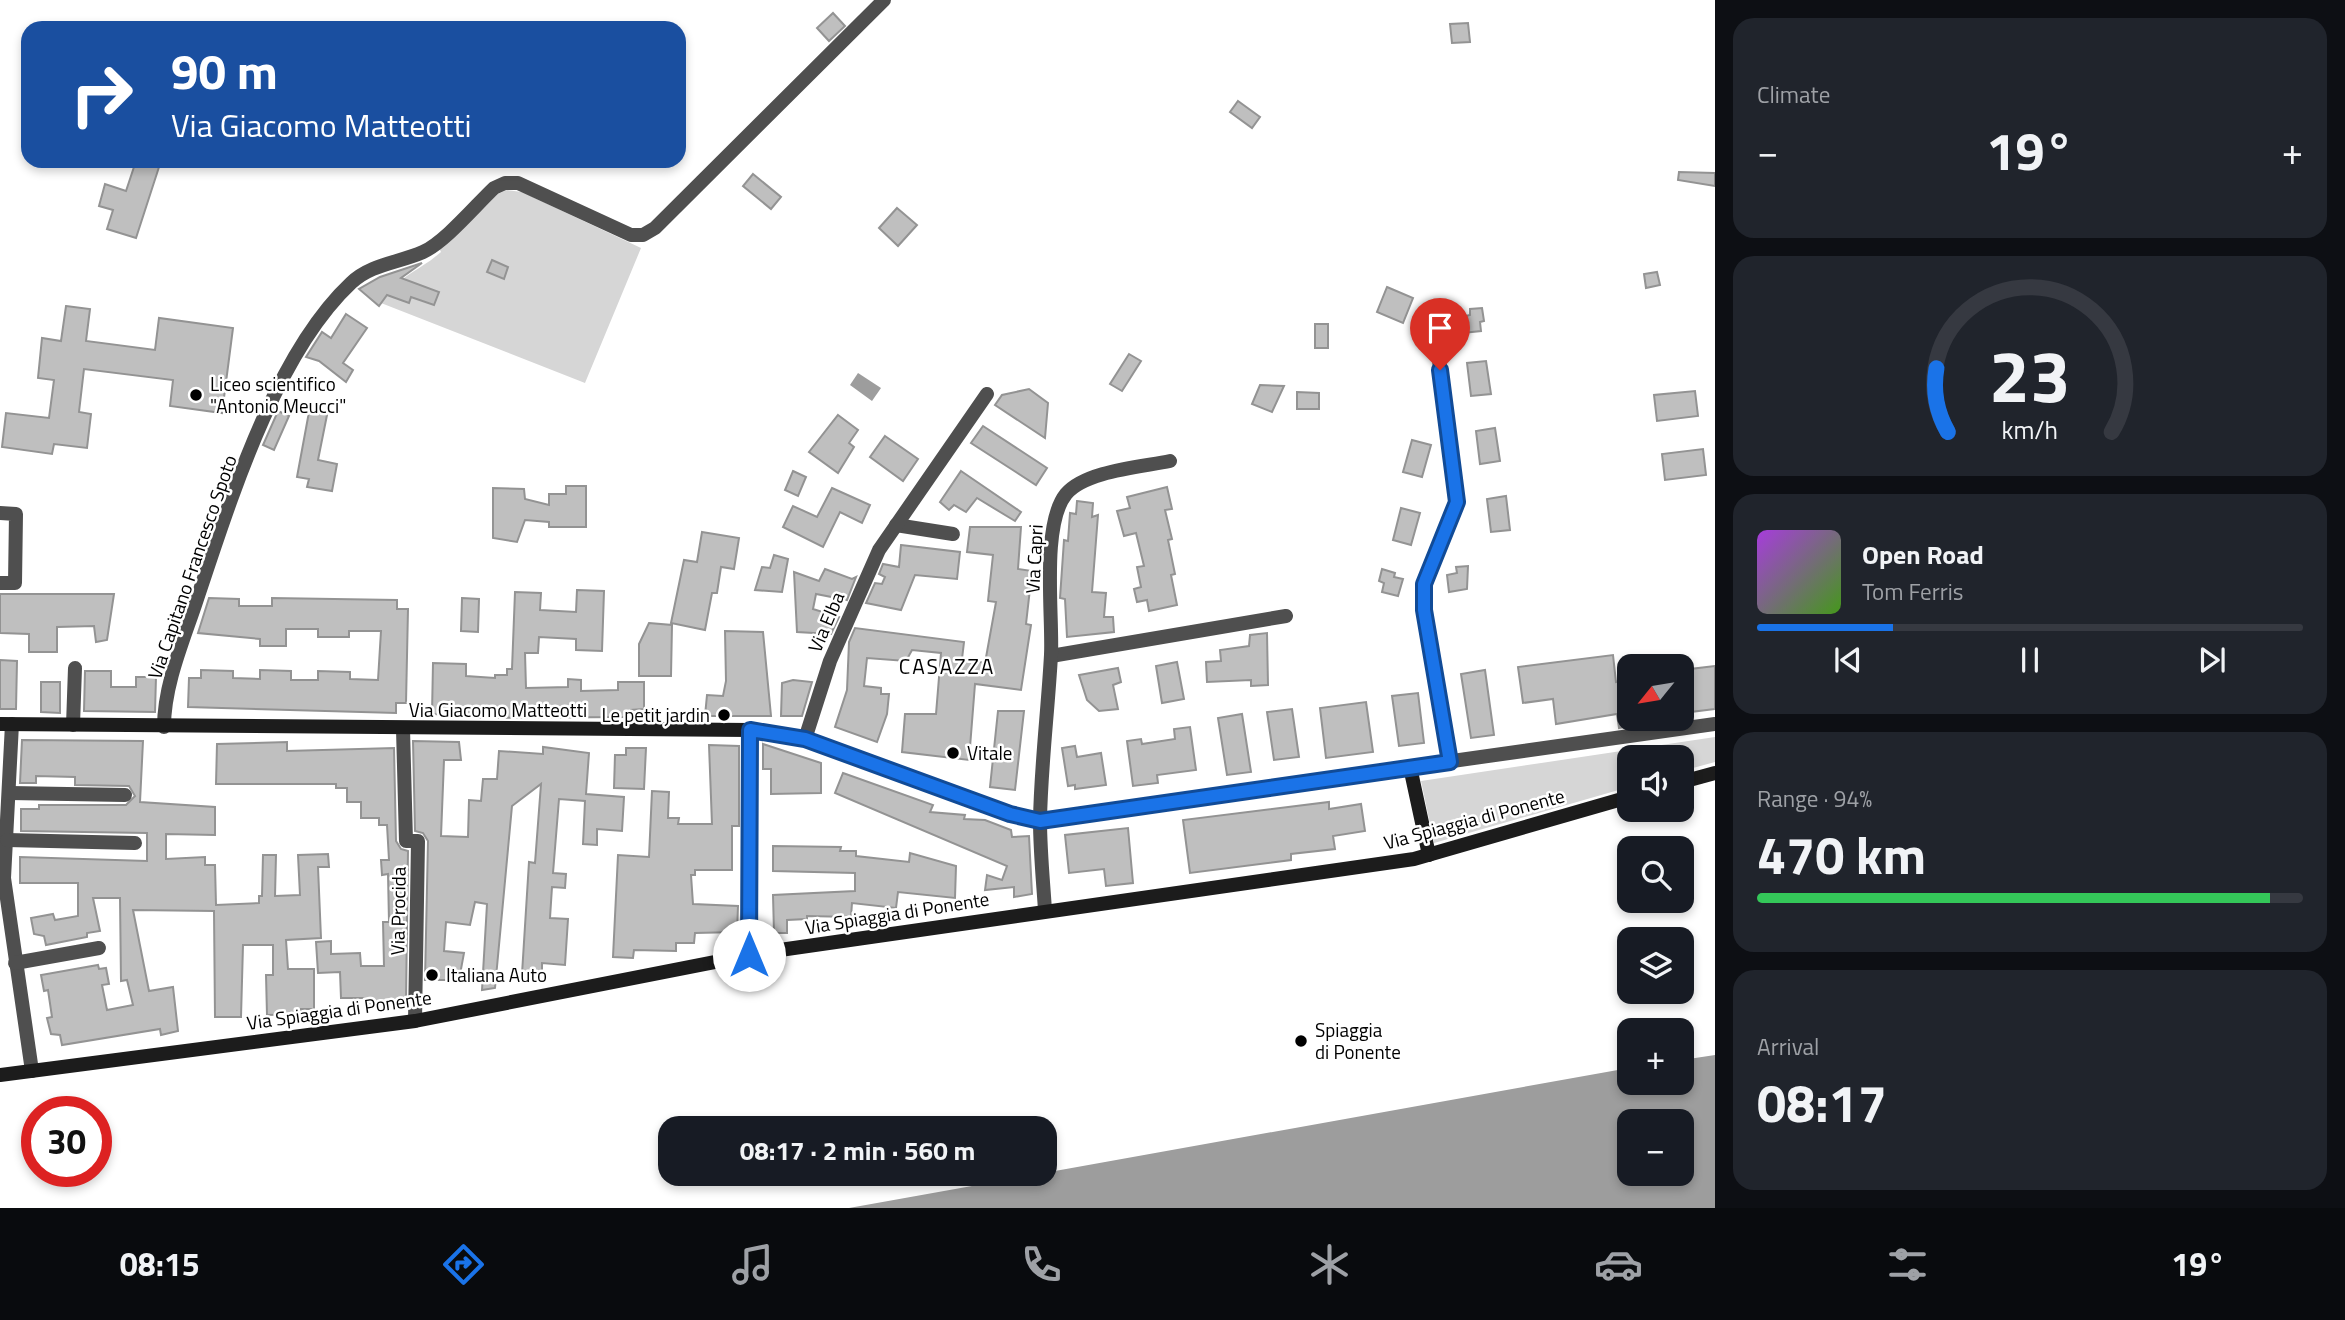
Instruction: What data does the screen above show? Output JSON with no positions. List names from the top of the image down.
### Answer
{
  "streets": {
    "street": [
      "Via Capri",
      "Via Capitano Francesco Spoto",
      "Via Elba",
      "Via Giacomo Matteotti",
      "Via Spiaggia di Ponente",
      "Via Procida"
    ]
  },
  "crossings": [
    ["Via Capri", "Via Giacomo Matteotti"],
    ["Via Capri", "Via Spiaggia di Ponente"],
    ["Via Capitano Francesco Spoto", "Via Giacomo Matteotti"],
    ["Via Elba", "Via Giacomo Matteotti"],
    ["Via Giacomo Matteotti", "Via Procida"],
    ["Via Spiaggia di Ponente", "Via Procida"]
  ],
  "districts": ["CASAZZA"],
  "places": [
    "Liceo scientifico \"Antonio Meucci\"",
    "Le petit jardin",
    "Vitale",
    "Italiana Auto",
    "Spiaggia di Ponente"
  ],
  "north": "bottom left",
  "page": {
    "tile": [
      "Climate",
      ["Range · 94%", "470 km"],
      ["Arrival", "08:17"]
    ],
    "turn": ["90 m", "Via Giacomo Matteotti"],
    "heat": ["−", "19°", "+"],
    "song": ["Open Road", "Tom Ferris"],
    "map_buttons": ["+", "−"],
    "limit": "30",
    "trip": "08:17 · 2 min · 560 m",
    "tabs": ["08:15", "19°"],
    "gauge": ["23", "km/h"]
  }
}
